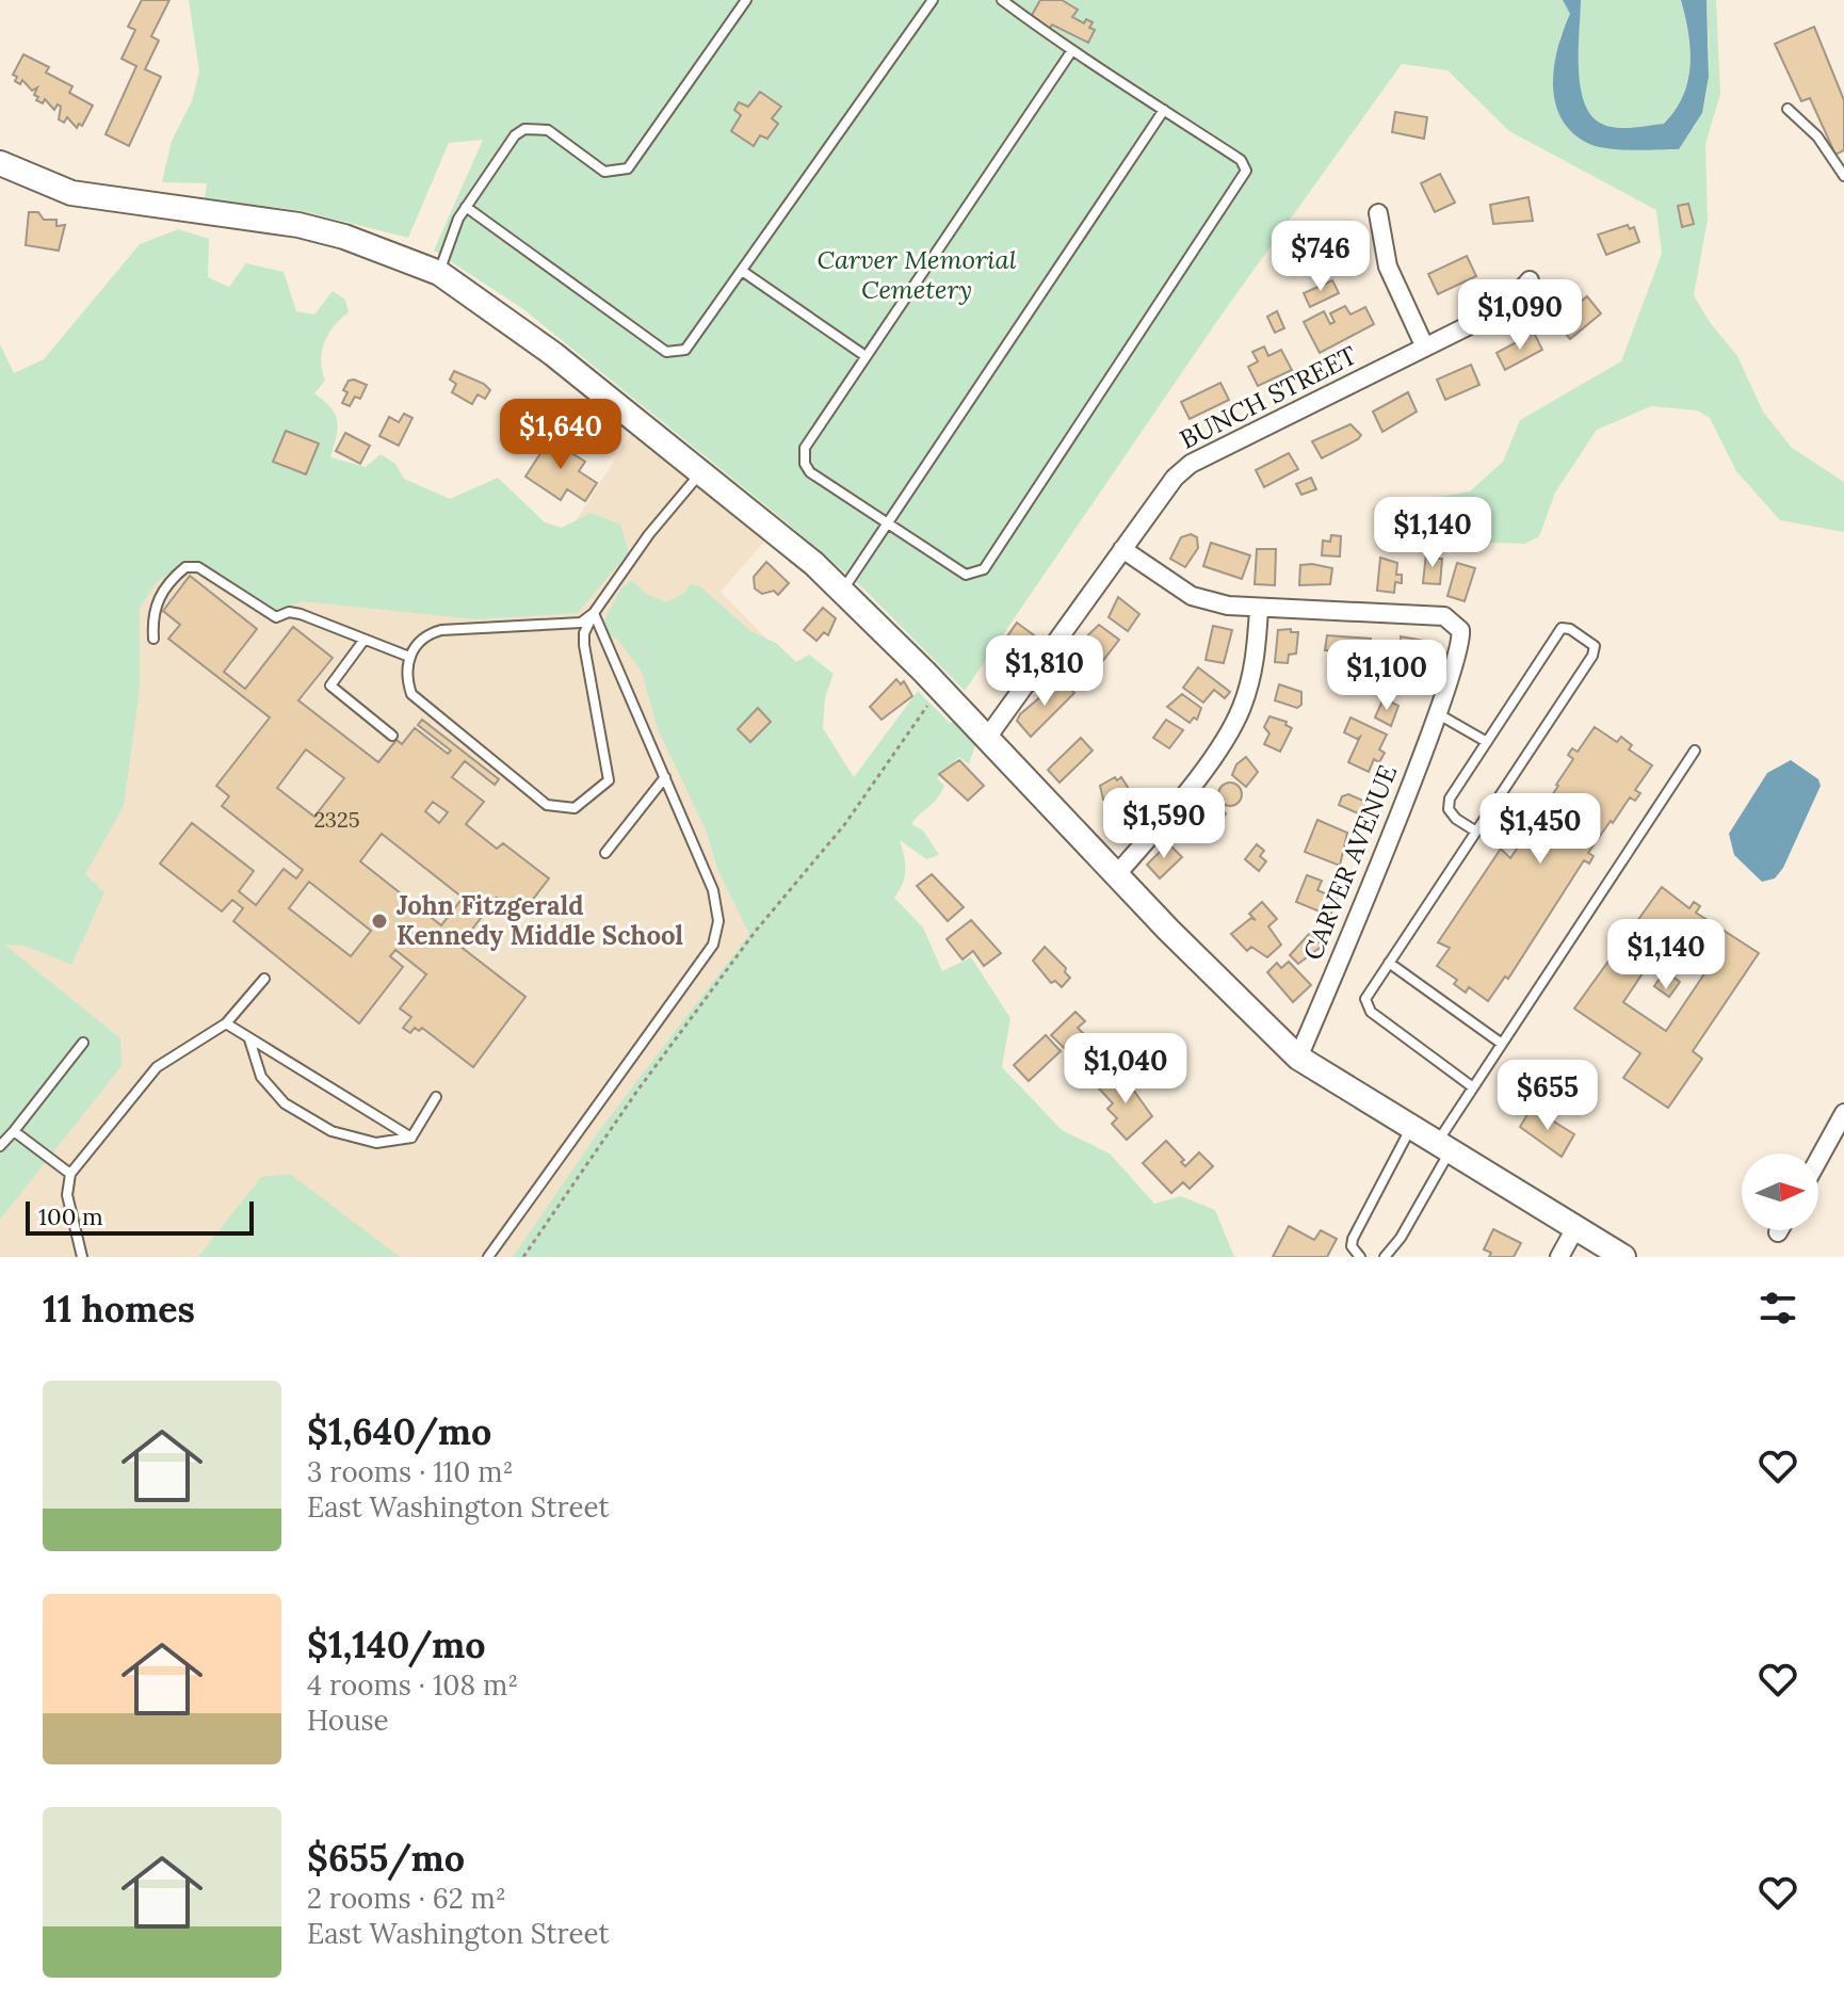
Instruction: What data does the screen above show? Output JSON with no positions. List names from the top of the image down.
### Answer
{
  "streets": {
    "street": ["BUNCH STREET", "CARVER AVENUE"]
  },
  "parks": ["Carver Memorial Cemetery"],
  "places": ["John Fitzgerald Kennedy Middle School"],
  "house_numbers": ["2325"],
  "scale_bar": "100 m",
  "north": "right",
  "page": {
    "price": [
      "$746",
      "$1,090",
      "$1,640",
      "$1,140",
      "$1,810",
      "$1,100",
      "$1,590",
      "$1,450",
      "$1,140",
      "$1,040",
      "$655"
    ],
    "scale": "100 m",
    "heading": "11 homes",
    "list": [
      {
        "name": "$1,640/mo",
        "note": "3 rooms · 110 m² · East Washington Street"
      },
      {
        "name": "$1,140/mo",
        "note": "4 rooms · 108 m² · House"
      },
      {
        "name": "$655/mo",
        "note": "2 rooms · 62 m² · East Washington Street"
      }
    ]
  }
}
